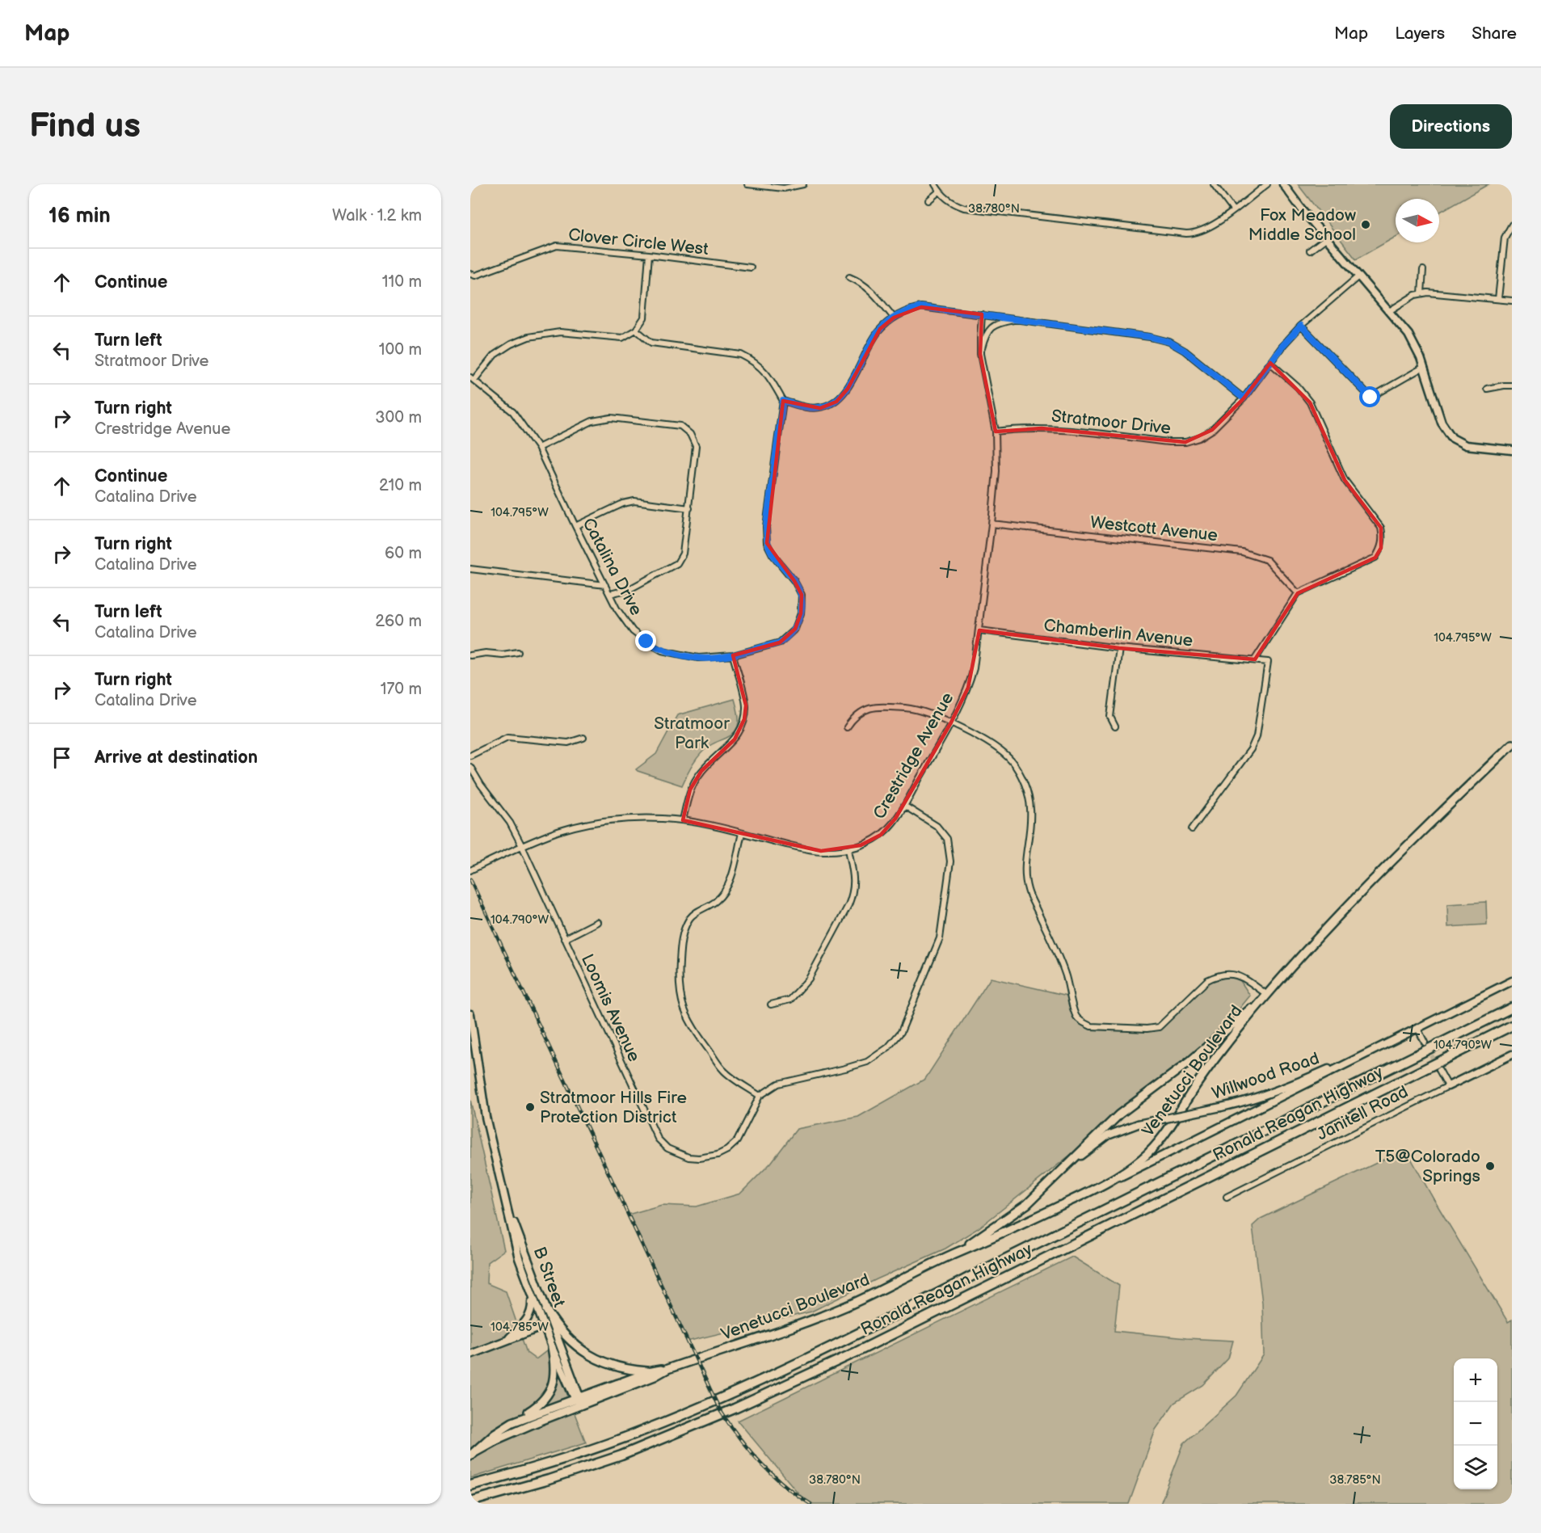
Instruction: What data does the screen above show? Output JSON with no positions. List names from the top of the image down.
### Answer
{
  "streets": {
    "highway": ["Ronald Reagan Highway"],
    "main road": [
      "Venetucci Boulevard",
      "Willwood Road",
      "Janitell Road",
      "B Street"
    ],
    "street": [
      "Clover Circle West",
      "Stratmoor Drive",
      "Westcott Avenue",
      "Catalina Drive",
      "Chamberlin Avenue",
      "Crestridge Avenue",
      "Loomis Avenue"
    ]
  },
  "crossings": [
    ["Stratmoor Drive", "Crestridge Avenue"],
    ["Westcott Avenue", "Crestridge Avenue"],
    ["Chamberlin Avenue", "Crestridge Avenue"],
    ["Crestridge Avenue", "Loomis Avenue"],
    ["Venetucci Boulevard", "Willwood Road"],
    ["Venetucci Boulevard", "B Street"]
  ],
  "parks": ["Stratmoor Park"],
  "places": ["Fox Meadow Middle School", "Stratmoor Hills Fire Protection District", "T5@Colorado Springs"],
  "north": "right",
  "page": {
    "header": "Map",
    "nav": ["Map", "Layers", "Share"],
    "buttons": "Directions",
    "title": "Find us",
    "heading": ["16 min", "Walk · 1.2 km"],
    "list": [
      ["Continue", "110 m"],
      ["Turn left", "Stratmoor Drive", "100 m"],
      ["Turn right", "Crestridge Avenue", "300 m"],
      ["Continue", "Catalina Drive", "210 m"],
      ["Turn right", "Catalina Drive", "60 m"],
      ["Turn left", "Catalina Drive", "260 m"],
      ["Turn right", "Catalina Drive", "170 m"],
      "Arrive at destination"
    ],
    "map_buttons": ["+", "−"]
  },
  "coordinates": [
    "38.780°N",
    "104.795°W",
    "104.790°W",
    "104.785°W",
    "38.785°N"
  ]
}
